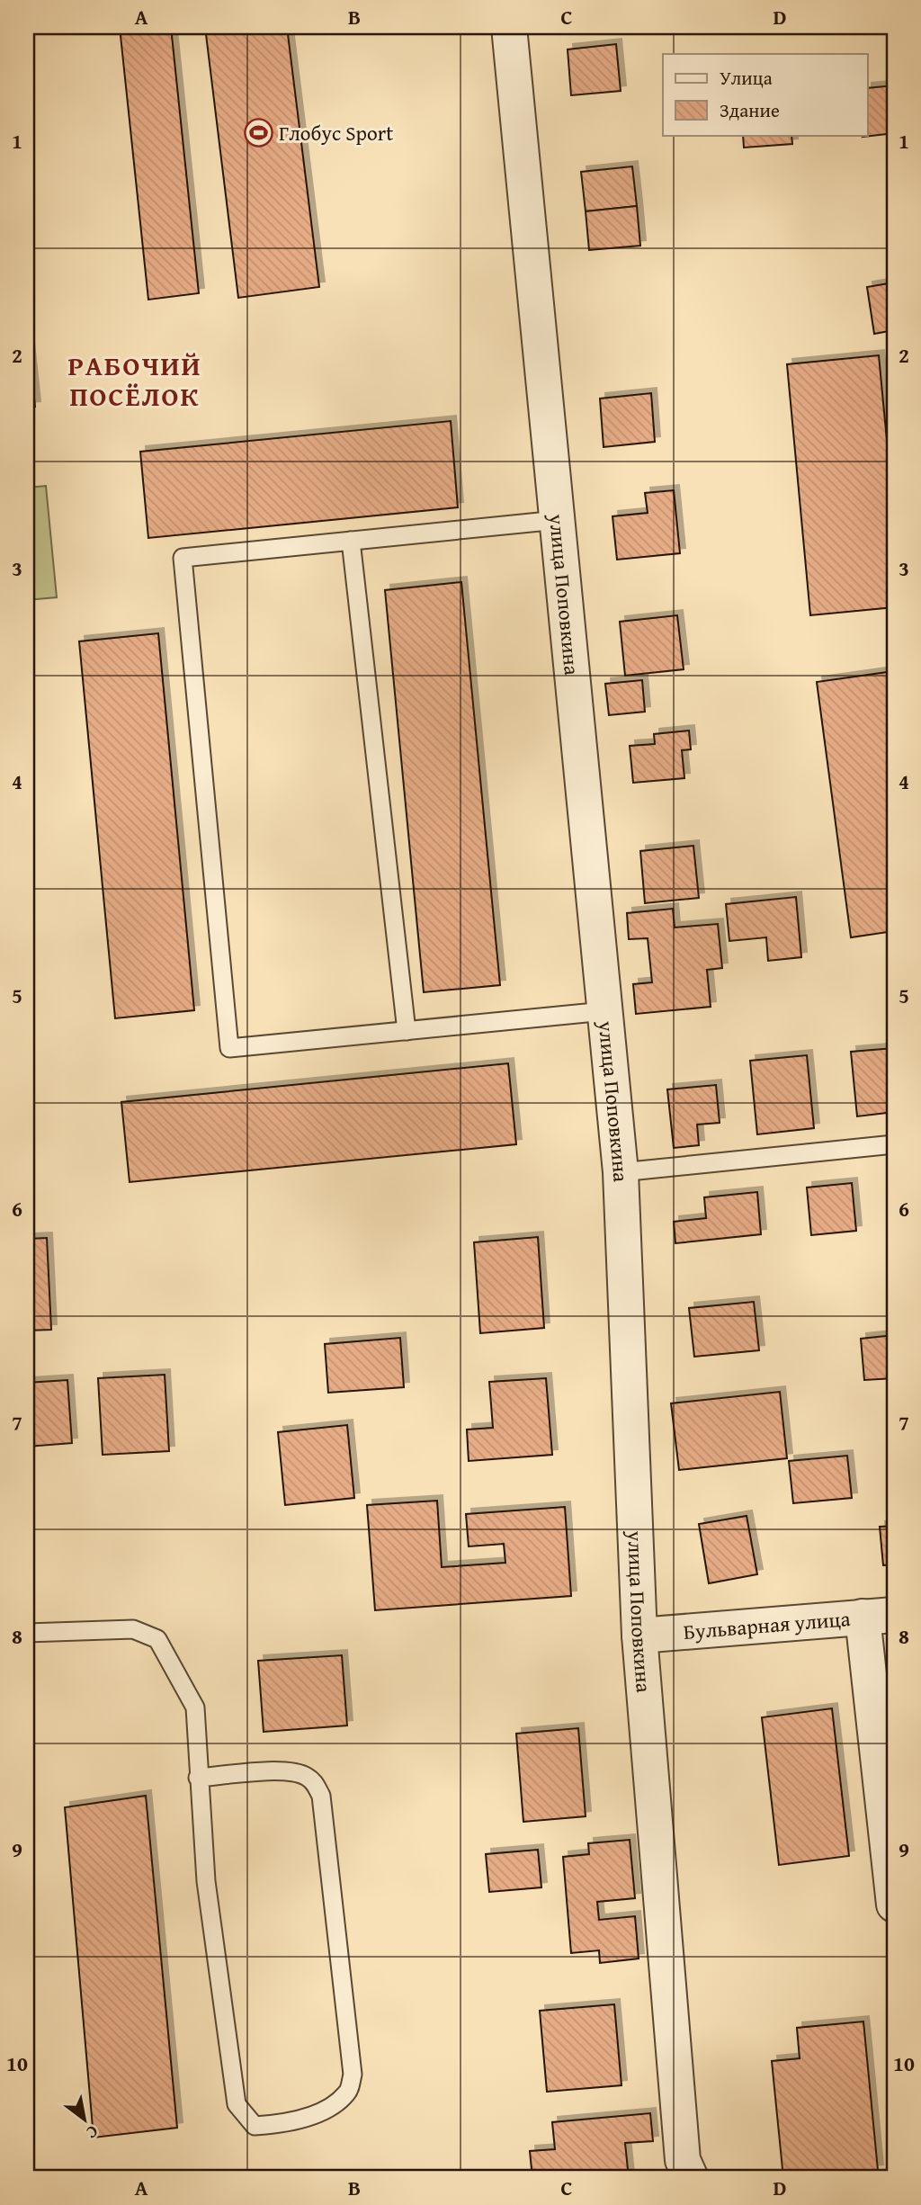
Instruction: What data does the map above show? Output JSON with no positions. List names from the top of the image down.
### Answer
{
  "streets": {
    "street": ["улица Поповкина", "Бульварная улица"]
  },
  "crossings": [
    ["улица Поповкина", "Бульварная улица"]
  ],
  "districts": ["РАБОЧИЙ ПОСЁЛОК"],
  "places": {
    "sports": ["Глобус Sport"]
  },
  "legend": ["Улица", "Здание"],
  "north": "bottom right",
  "grid": {
    "columns": [
      "A",
      "B",
      "C",
      "D"
    ],
    "rows": [
      "1",
      "2",
      "3",
      "4",
      "5",
      "6",
      "7",
      "8",
      "9",
      "10"
    ]
  }
}
